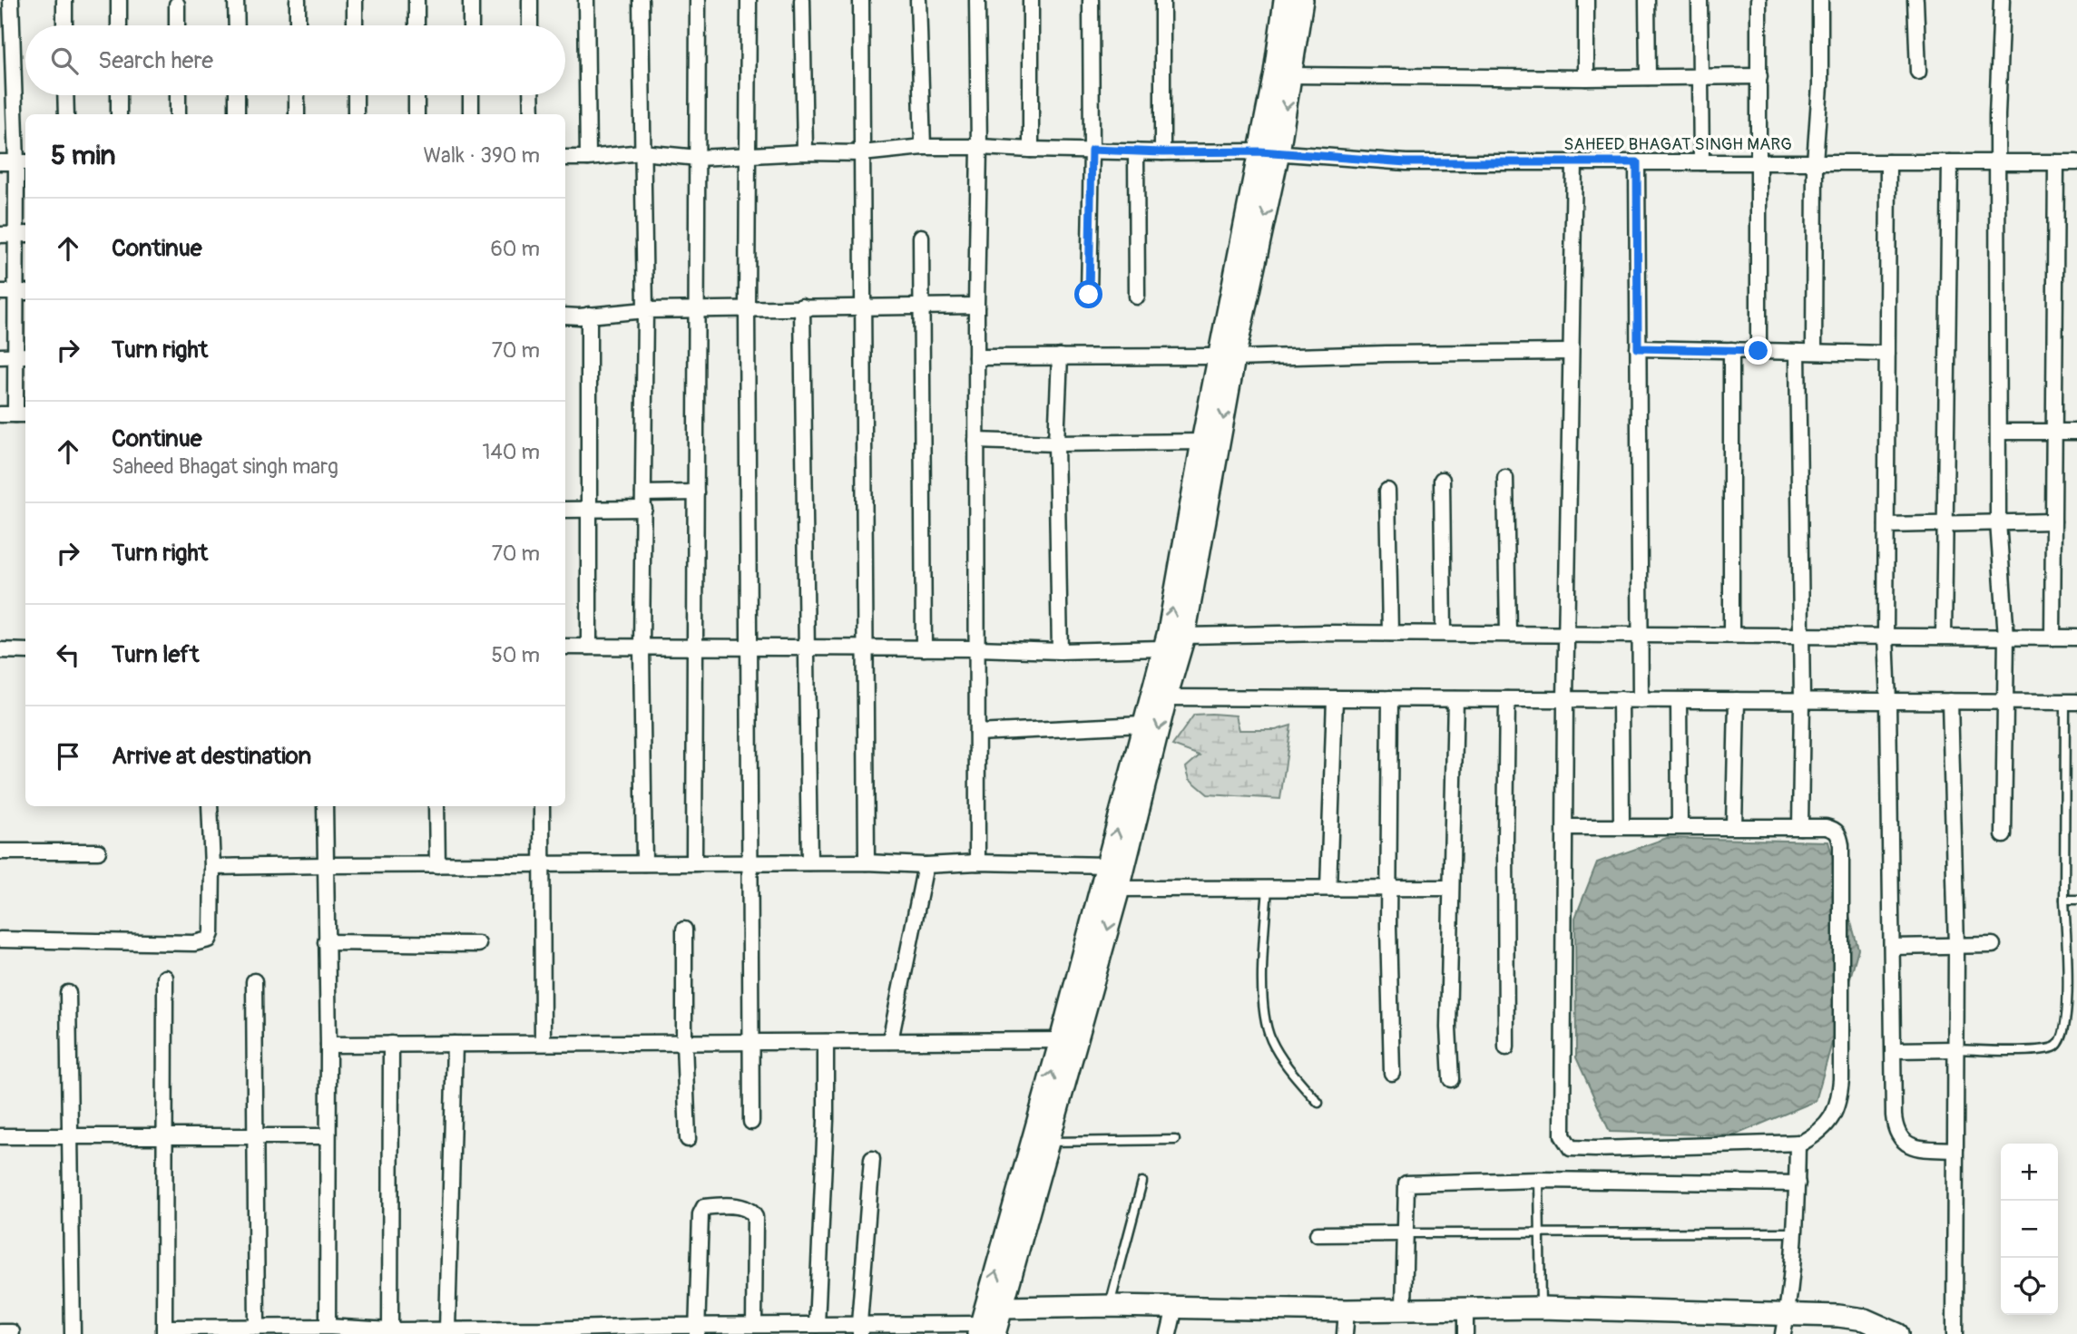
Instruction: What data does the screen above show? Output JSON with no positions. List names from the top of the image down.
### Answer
{
  "streets": {
    "street": ["SAHEED BHAGAT SINGH MARG"]
  },
  "page": {
    "search": "Search here",
    "heading": ["5 min", "Walk · 390 m"],
    "list": [
      ["Continue", "60 m"],
      ["Turn right", "70 m"],
      ["Continue", "Saheed Bhagat singh marg", "140 m"],
      ["Turn right", "70 m"],
      ["Turn left", "50 m"],
      "Arrive at destination"
    ],
    "map_buttons": ["+", "−"]
  }
}
